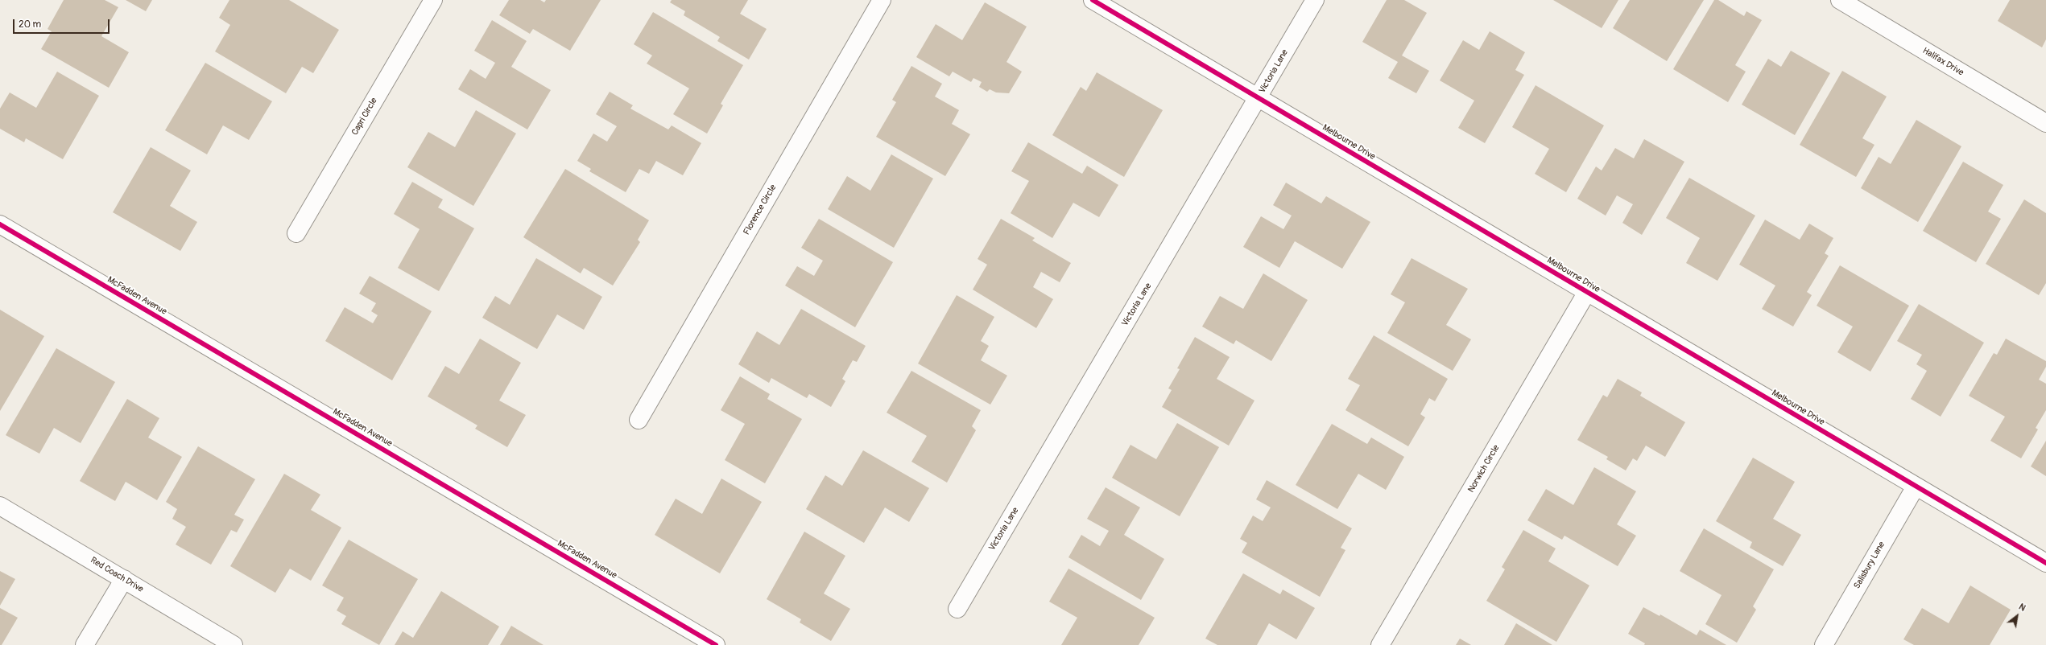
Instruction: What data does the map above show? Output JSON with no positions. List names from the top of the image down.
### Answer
{
  "streets": {
    "street": [
      "Halifax Drive",
      "Victoria Lane",
      "Capri Circle",
      "Melbourne Drive",
      "Florence Circle",
      "McFadden Avenue",
      "Norwich Circle",
      "Salisbury Lane",
      "Red Coach Drive"
    ]
  },
  "crossings": [
    ["Victoria Lane", "Melbourne Drive"],
    ["Melbourne Drive", "Norwich Circle"],
    ["Melbourne Drive", "Salisbury Lane"]
  ],
  "scale_bar": "20 m",
  "north": "top right"
}
